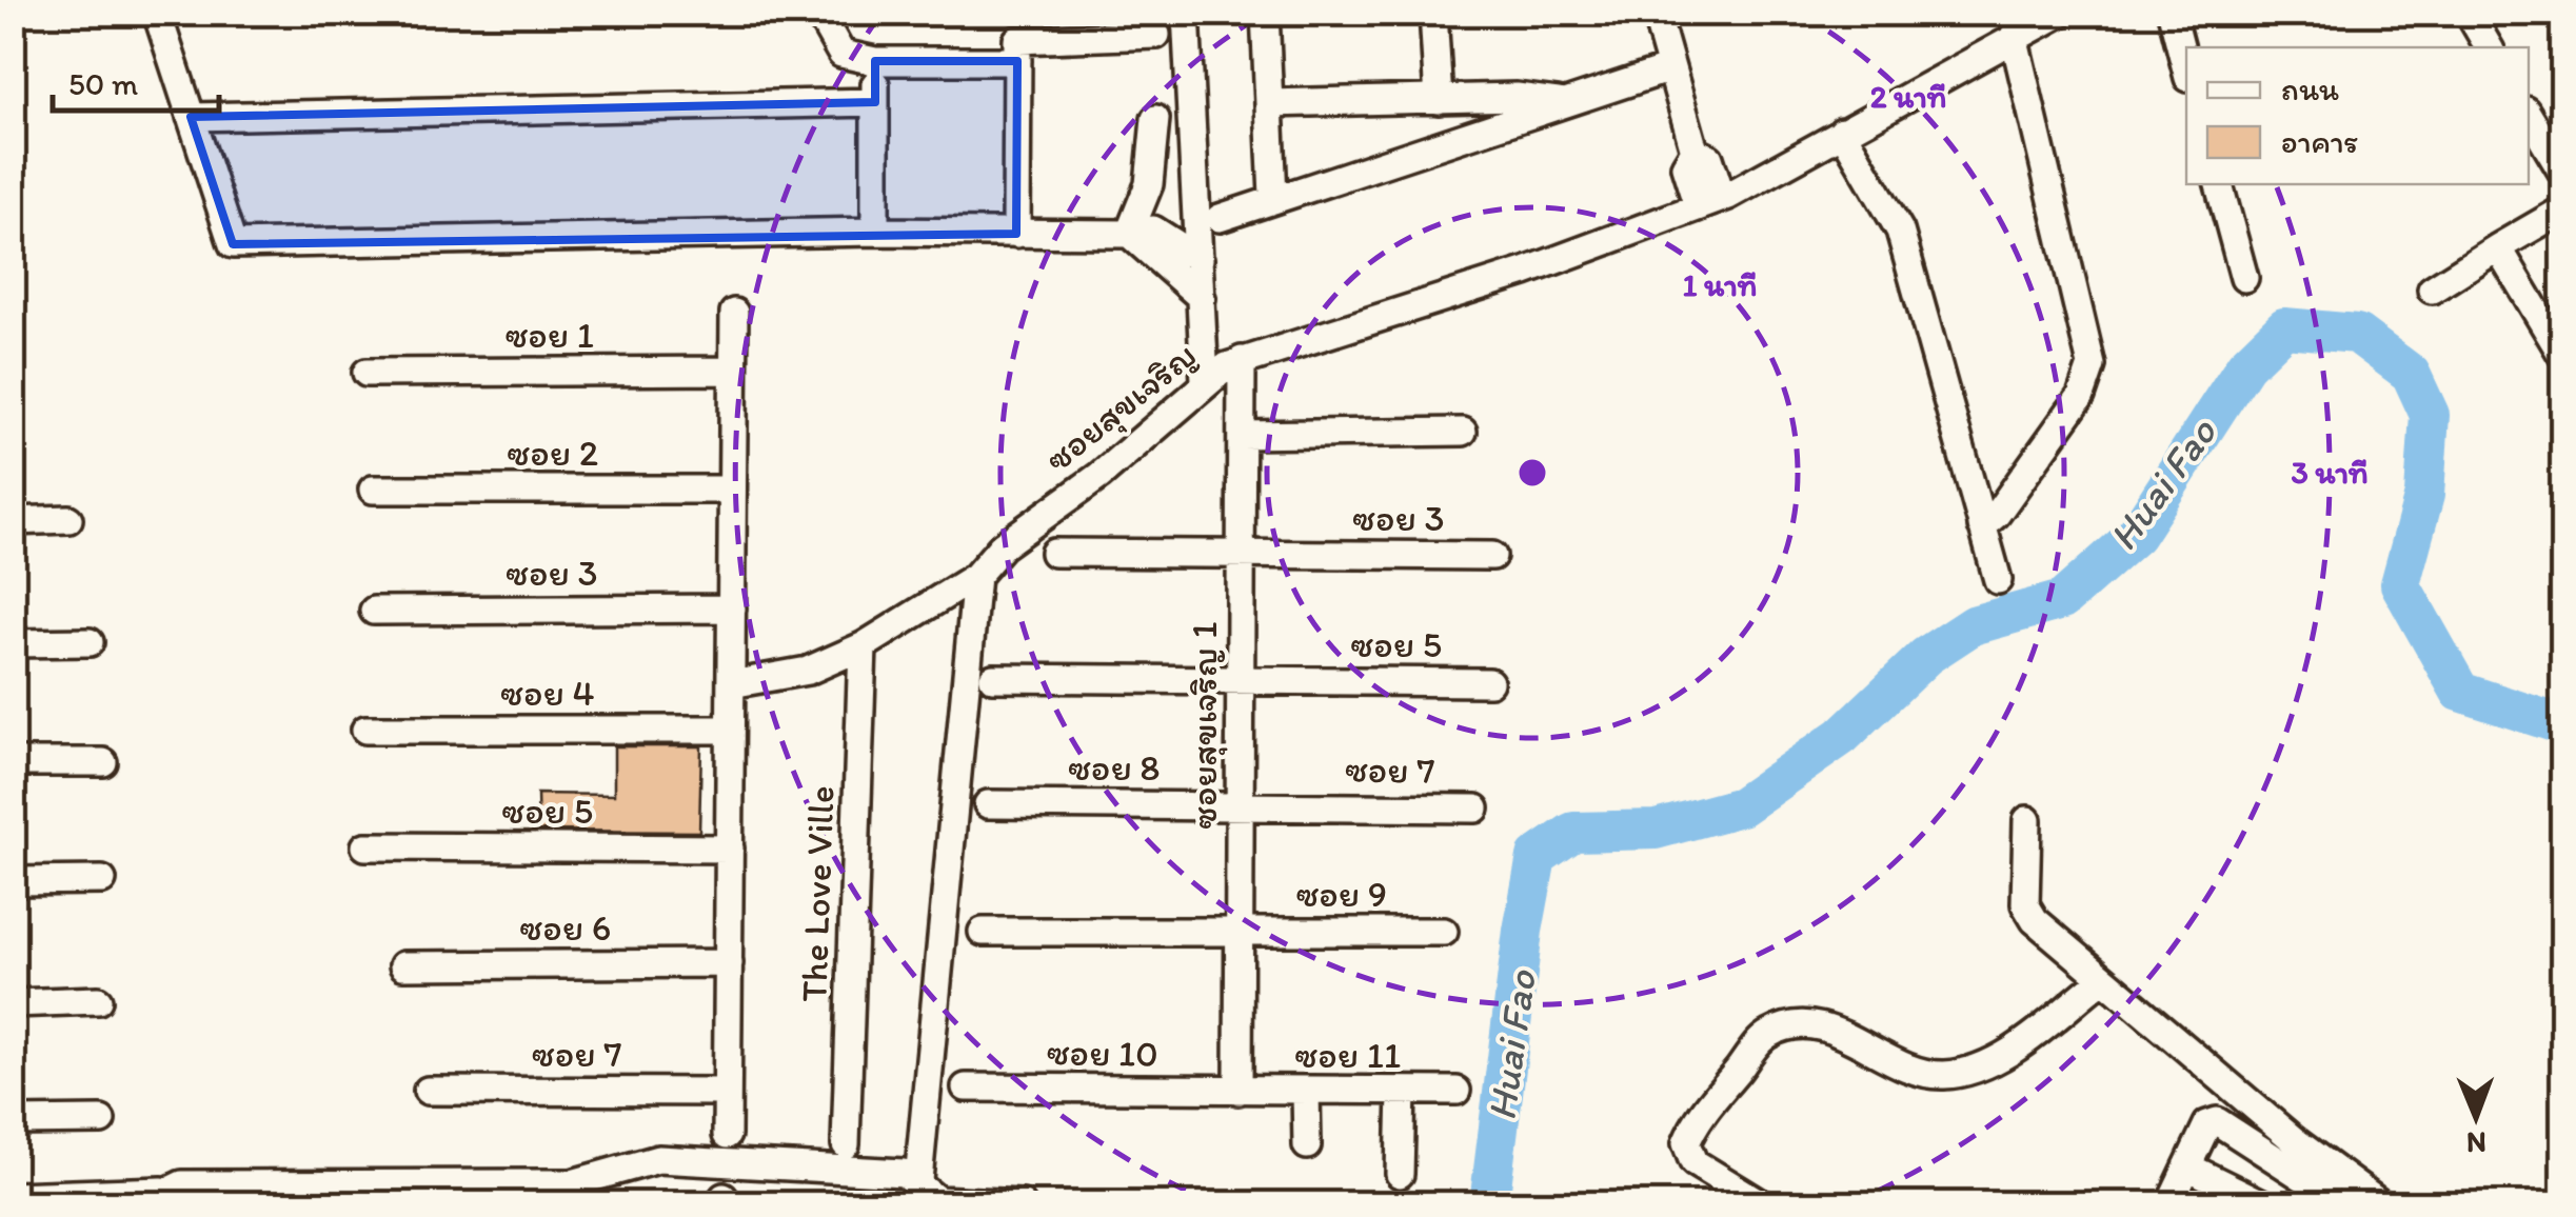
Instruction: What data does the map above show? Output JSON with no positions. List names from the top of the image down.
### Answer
{
  "streets": {
    "street": [
      "ซอย 1",
      "ซอยสุขเจริญ",
      "ซอย 2",
      "ซอย 3",
      "ซอย 5",
      "ซอย 4",
      "ซอยสุขเจริญ 1",
      "ซอย 8",
      "ซอย 7",
      "The Love Ville",
      "ซอย 9",
      "ซอย 6",
      "ซอย 10",
      "ซอย 11"
    ]
  },
  "crossings": [
    ["ซอยสุขเจริญ", "ซอยสุขเจริญ 1"],
    ["ซอยสุขเจริญ", "The Love Ville"],
    ["ซอย 3", "ซอยสุขเจริญ 1"],
    ["ซอย 5", "ซอยสุขเจริญ 1"],
    ["ซอยสุขเจริญ 1", "ซอย 8"],
    ["ซอยสุขเจริญ 1", "ซอย 7"],
    ["ซอยสุขเจริญ 1", "ซอย 9"],
    ["ซอยสุขเจริญ 1", "ซอย 10"],
    ["ซอยสุขเจริญ 1", "ซอย 11"],
    ["ซอย 8", "ซอย 7"],
    ["ซอย 10", "ซอย 11"]
  ],
  "water": ["Huai Fao"],
  "legend": ["ถนน", "อาคาร"],
  "scale_bar": "50 m",
  "north": "bottom",
  "rings": ["2 นาที", "1 นาที", "3 นาที"]
}
